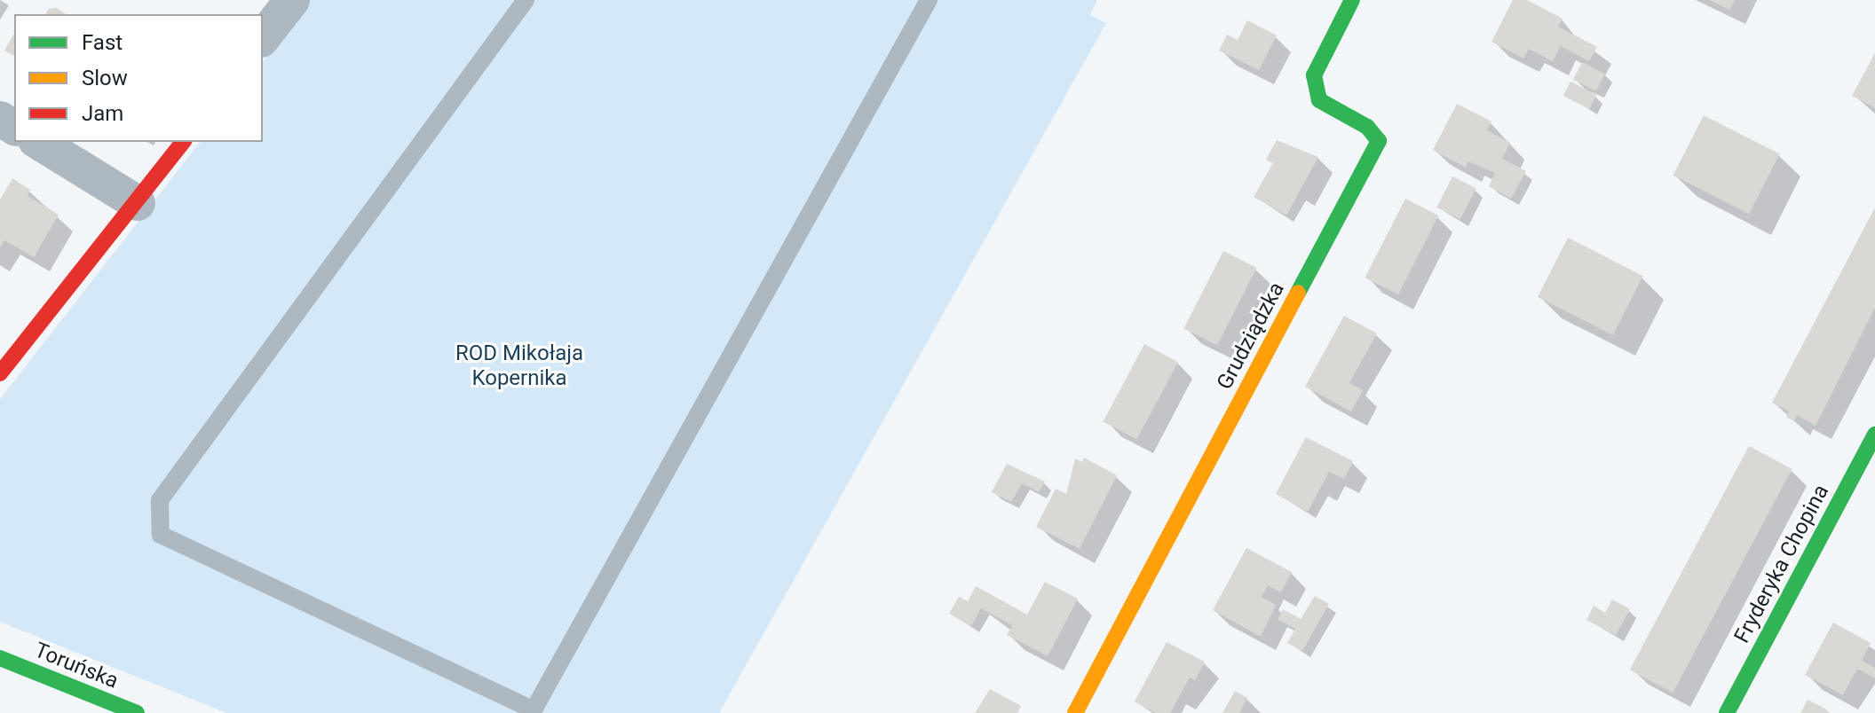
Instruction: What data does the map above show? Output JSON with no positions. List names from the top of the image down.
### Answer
{
  "streets": {
    "street": ["Grudziądzka", "Fryderyka Chopina", "Toruńska"]
  },
  "parks": ["ROD Mikołaja Kopernika"],
  "legend": ["Fast", "Slow", "Jam"]
}
